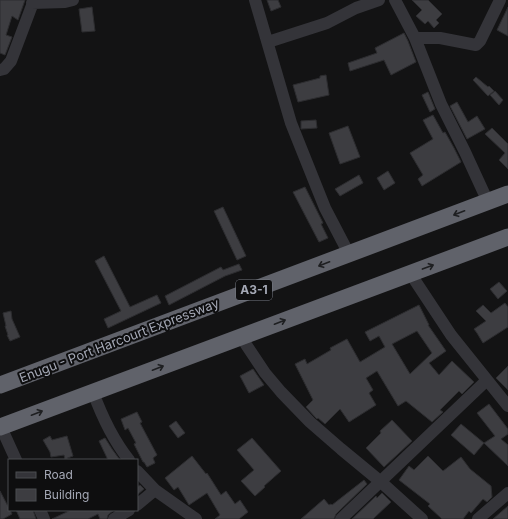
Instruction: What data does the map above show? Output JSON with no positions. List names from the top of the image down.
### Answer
{
  "streets": {
    "highway": ["A3-1", "Enugu - Port Harcourt Expressway"]
  },
  "legend": ["Road", "Building"]
}
